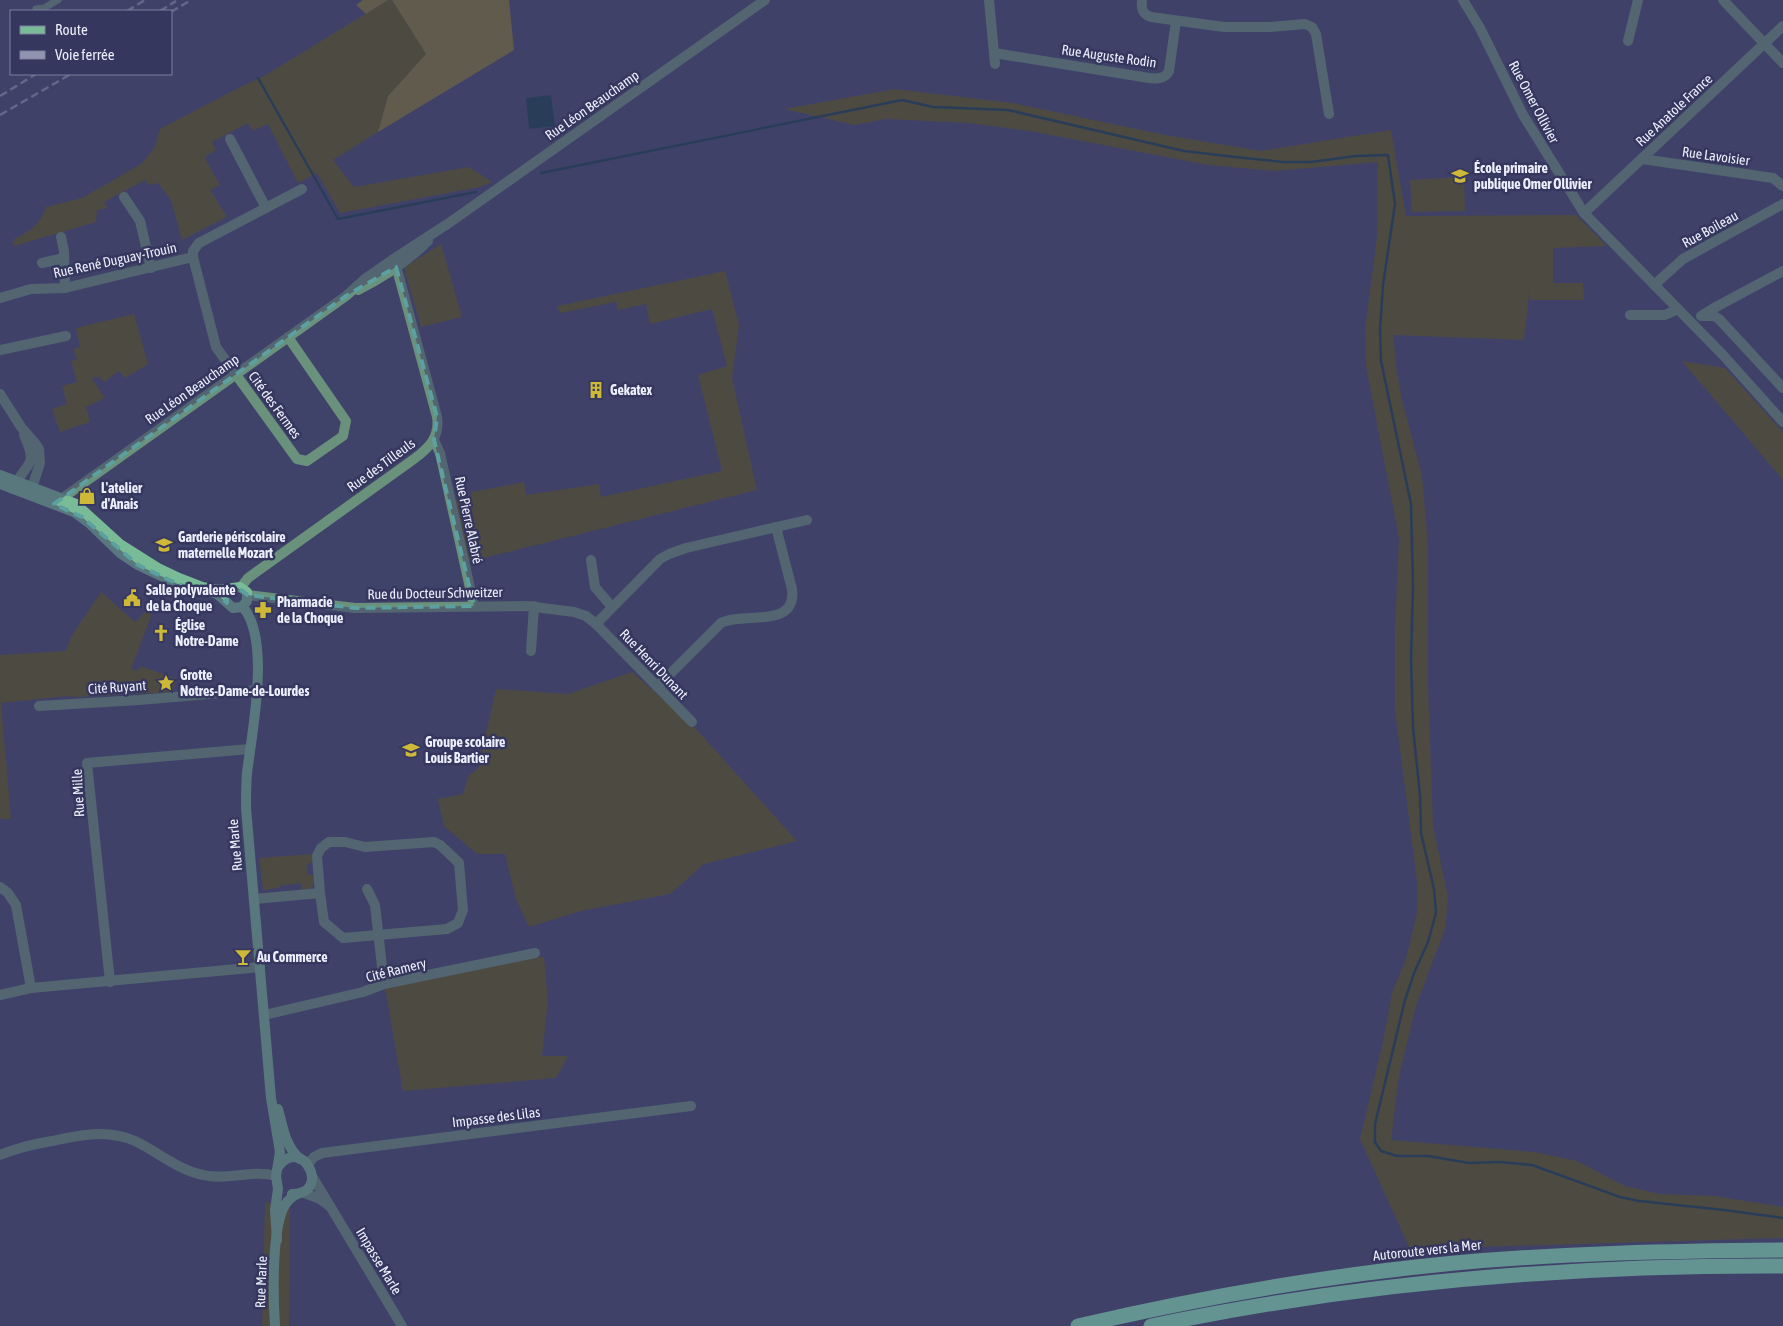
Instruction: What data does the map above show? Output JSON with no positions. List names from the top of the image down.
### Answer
{
  "streets": {
    "highway": ["Autoroute vers la Mer"],
    "main road": ["Rue Marle"],
    "street": [
      "Rue Auguste Rodin",
      "Rue Omer Ollivier",
      "Rue Léon Beauchamp",
      "Rue Anatole France",
      "Rue Lavoisier",
      "Rue Boileau",
      "Rue René Duguay-Trouin",
      "Cité des Fermes",
      "Rue des Tilleuls",
      "Rue Pierre Alabré",
      "Rue du Docteur Schweitzer",
      "Rue Henri Dunant",
      "Cité Ruyant",
      "Rue Mille",
      "Cité Ramery",
      "Impasse des Lilas",
      "Impasse Marle"
    ]
  },
  "crossings": [
    ["Rue Omer Ollivier", "Rue Anatole France"],
    ["Rue Omer Ollivier", "Rue Boileau"],
    ["Rue Léon Beauchamp", "Rue René Duguay-Trouin"],
    ["Rue Léon Beauchamp", "Cité des Fermes"],
    ["Rue Léon Beauchamp", "Rue des Tilleuls"],
    ["Rue Anatole France", "Rue Lavoisier"],
    ["Rue René Duguay-Trouin", "Cité des Fermes"],
    ["Rue des Tilleuls", "Rue Pierre Alabré"],
    ["Rue des Tilleuls", "Rue du Docteur Schweitzer"],
    ["Rue des Tilleuls", "Rue Marle"],
    ["Rue Pierre Alabré", "Rue du Docteur Schweitzer"],
    ["Rue du Docteur Schweitzer", "Rue Henri Dunant"],
    ["Rue du Docteur Schweitzer", "Rue Marle"],
    ["Cité Ruyant", "Rue Marle"],
    ["Rue Mille", "Rue Marle"],
    ["Rue Marle", "Cité Ramery"],
    ["Rue Marle", "Impasse des Lilas"],
    ["Rue Marle", "Impasse Marle"],
    ["Impasse des Lilas", "Impasse Marle"]
  ],
  "places": {
    "school or university": ["École primaire publique Omer Ollivier", "Garderie périscolaire maternelle Mozart", "Groupe scolaire Louis Bartier"],
    "building": ["Gekatex"],
    "shop": ["L'atelier d'Anais"],
    "public building": ["Salle polyvalente de la Choque"],
    "pharmacy": ["Pharmacie de la Choque"],
    "church": ["Église Notre-Dame"],
    "place": ["Grotte Notres-Dame-de-Lourdes"],
    "bar": ["Au Commerce"]
  },
  "legend": ["Route", "Voie ferrée"]
}
